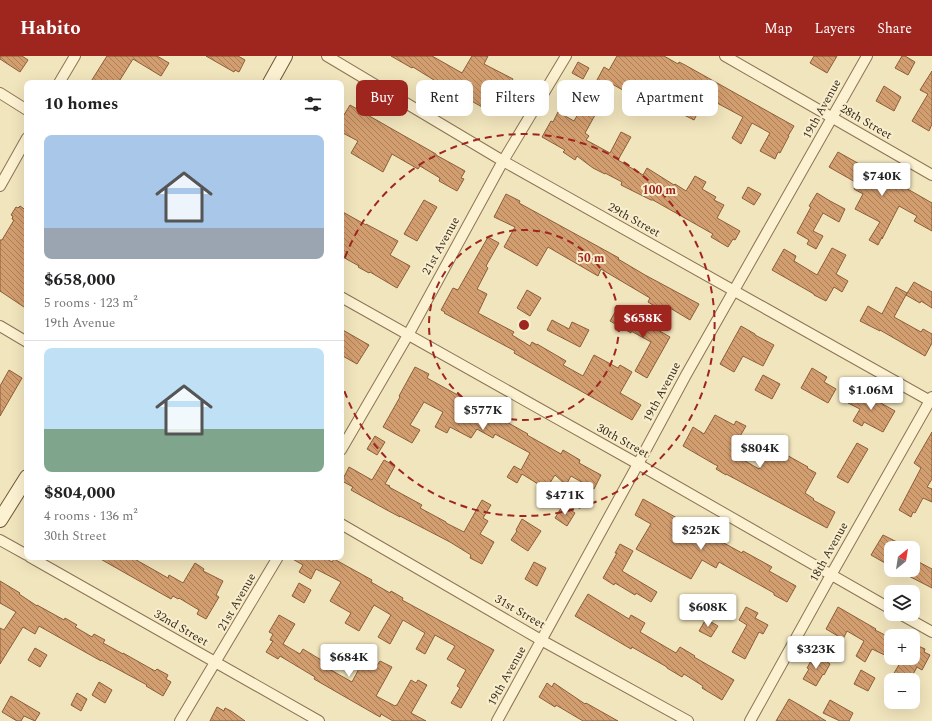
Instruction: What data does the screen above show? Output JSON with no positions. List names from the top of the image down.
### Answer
{
  "streets": {
    "street": [
      "19th Avenue",
      "28th Street",
      "29th Street",
      "21st Avenue",
      "30th Street",
      "18th Avenue",
      "31st Street",
      "32nd Street"
    ]
  },
  "crossings": [
    ["19th Avenue", "28th Street"],
    ["19th Avenue", "29th Street"],
    ["19th Avenue", "30th Street"],
    ["19th Avenue", "31st Street"],
    ["29th Street", "21st Avenue"],
    ["29th Street", "18th Avenue"],
    ["21st Avenue", "30th Street"],
    ["21st Avenue", "32nd Street"],
    ["30th Street", "18th Avenue"]
  ],
  "north": "top right",
  "page": {
    "header": "Habito",
    "nav": ["Map", "Layers", "Share"],
    "chip": [
      "Buy",
      "Rent",
      "Filters",
      "New",
      "Apartment"
    ],
    "heading": "10 homes",
    "list": [
      {
        "name": "$658,000",
        "note": "5 rooms · 123 m² · 19th Avenue"
      },
      {
        "name": "$804,000",
        "note": "4 rooms · 136 m² · 30th Street"
      }
    ],
    "price": [
      "$740K",
      "$658K",
      "$1.06M",
      "$577K",
      "$804K",
      "$471K",
      "$252K",
      "$608K",
      "$323K",
      "$684K"
    ],
    "map_buttons": ["+", "−"]
  },
  "rings": ["100 m", "50 m"]
}
